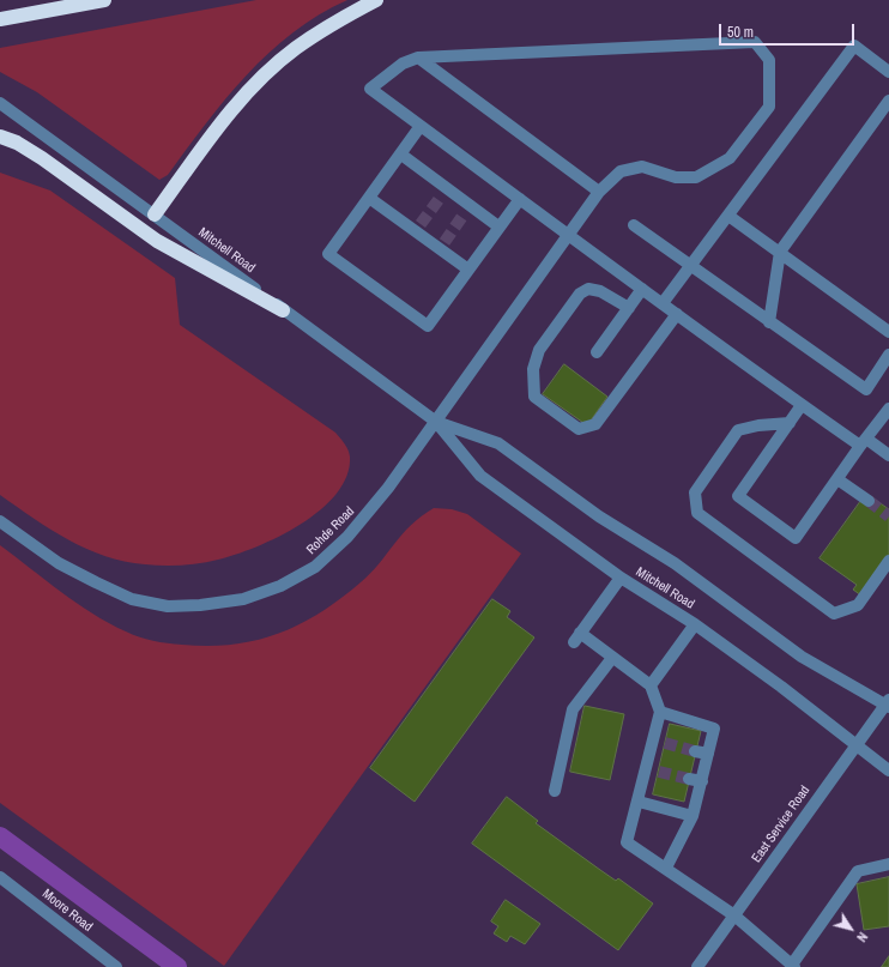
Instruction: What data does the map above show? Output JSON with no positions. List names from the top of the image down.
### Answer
{
  "streets": {
    "street": [
      "Mitchell Road",
      "Rohde Road",
      "East Service Road",
      "Moore Road"
    ]
  },
  "crossings": [
    ["Mitchell Road", "Rohde Road"],
    ["Mitchell Road", "East Service Road"]
  ],
  "scale_bar": "50 m",
  "north": "bottom right"
}
